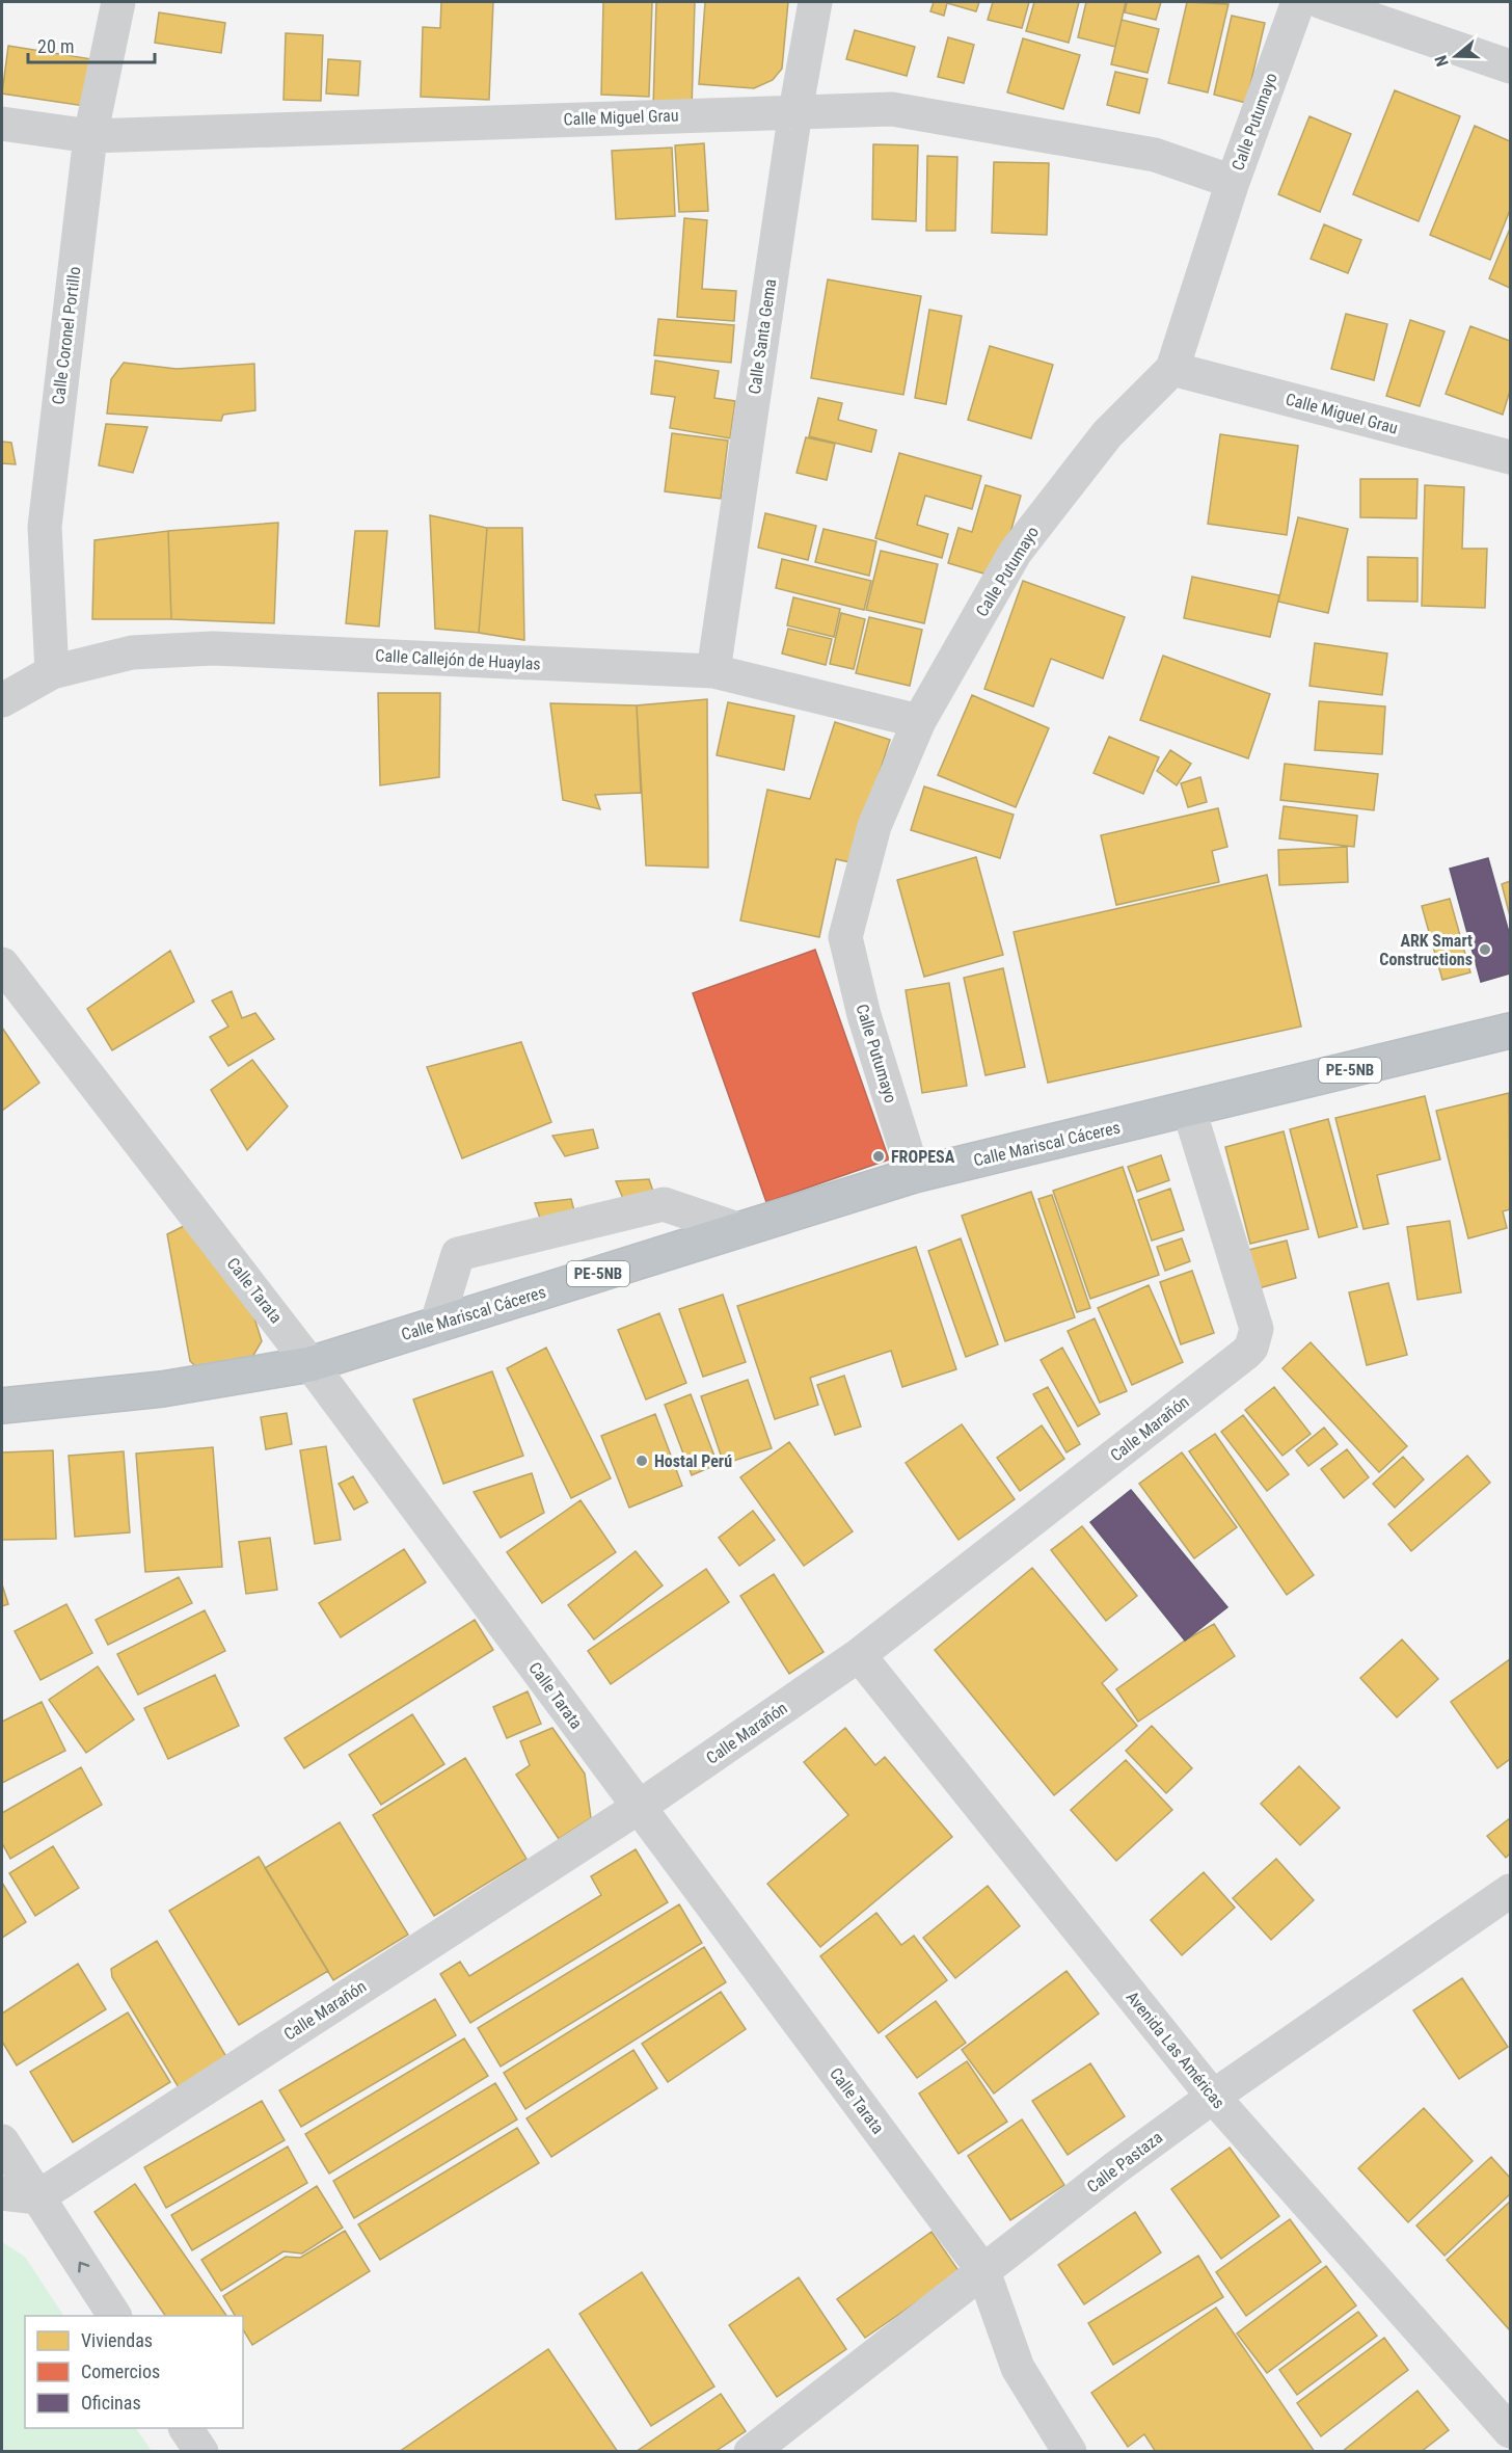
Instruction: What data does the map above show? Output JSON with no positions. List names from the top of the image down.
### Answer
{
  "streets": {
    "highway": ["PE-5NB", "Calle Mariscal Cáceres"],
    "street": [
      "Calle Miguel Grau",
      "Calle Putumayo",
      "Calle Coronel Portillo",
      "Calle Santa Gema",
      "Calle Callejón de Huaylas",
      "Calle Tarata",
      "Calle Marañón",
      "Avenida Las Américas",
      "Calle Pastaza"
    ]
  },
  "crossings": [
    ["Calle Miguel Grau", "Calle Putumayo"],
    ["Calle Miguel Grau", "Calle Coronel Portillo"],
    ["Calle Miguel Grau", "Calle Santa Gema"],
    ["Calle Putumayo", "Calle Callejón de Huaylas"],
    ["Calle Putumayo", "Calle Mariscal Cáceres"],
    ["Calle Coronel Portillo", "Calle Callejón de Huaylas"],
    ["Calle Santa Gema", "Calle Callejón de Huaylas"],
    ["PE-5NB", "Calle Mariscal Cáceres"],
    ["PE-5NB", "Calle Marañón"],
    ["Calle Mariscal Cáceres", "Calle Tarata"],
    ["Calle Mariscal Cáceres", "Calle Marañón"],
    ["Calle Tarata", "Calle Marañón"],
    ["Calle Tarata", "Calle Pastaza"],
    ["Calle Marañón", "Avenida Las Américas"],
    ["Avenida Las Américas", "Calle Pastaza"]
  ],
  "places": ["ARK Smart Constructions", "FROPESA", "Hostal Perú"],
  "legend": ["Viviendas", "Comercios", "Oficinas"],
  "scale_bar": "20 m",
  "north": "left"
}
